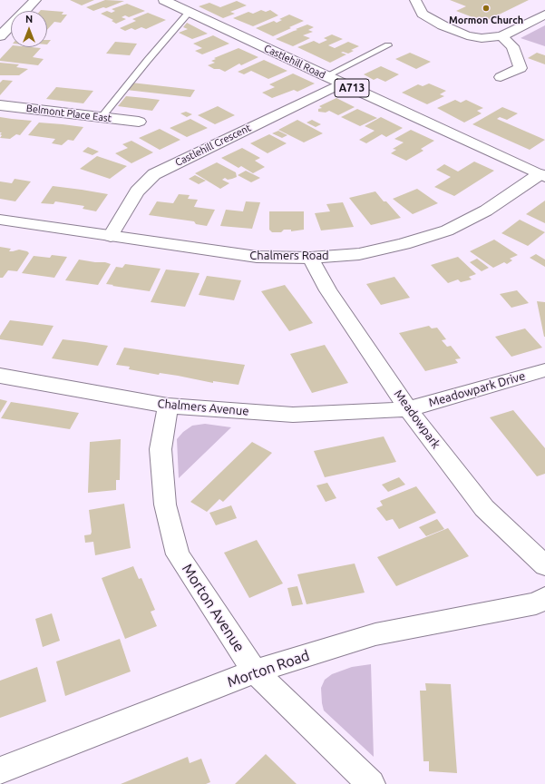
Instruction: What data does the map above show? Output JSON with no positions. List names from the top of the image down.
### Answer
{
  "streets": {
    "street": [
      "Castlehill Road",
      "A713",
      "Belmont Place East",
      "Castlehill Crescent",
      "Chalmers Road",
      "Meadowpark Drive",
      "Chalmers Avenue",
      "Meadowpark",
      "Morton Avenue",
      "Morton Road"
    ]
  },
  "crossings": [
    ["Castlehill Road", "Castlehill Crescent"],
    ["Castlehill Road", "Chalmers Road"],
    ["Castlehill Crescent", "Chalmers Road"],
    ["Chalmers Road", "Meadowpark"],
    ["Meadowpark Drive", "Chalmers Avenue"],
    ["Meadowpark Drive", "Meadowpark"],
    ["Chalmers Avenue", "Meadowpark"],
    ["Chalmers Avenue", "Morton Avenue"],
    ["Morton Avenue", "Morton Road"]
  ],
  "places": ["Mormon Church"],
  "north": "top"
}
